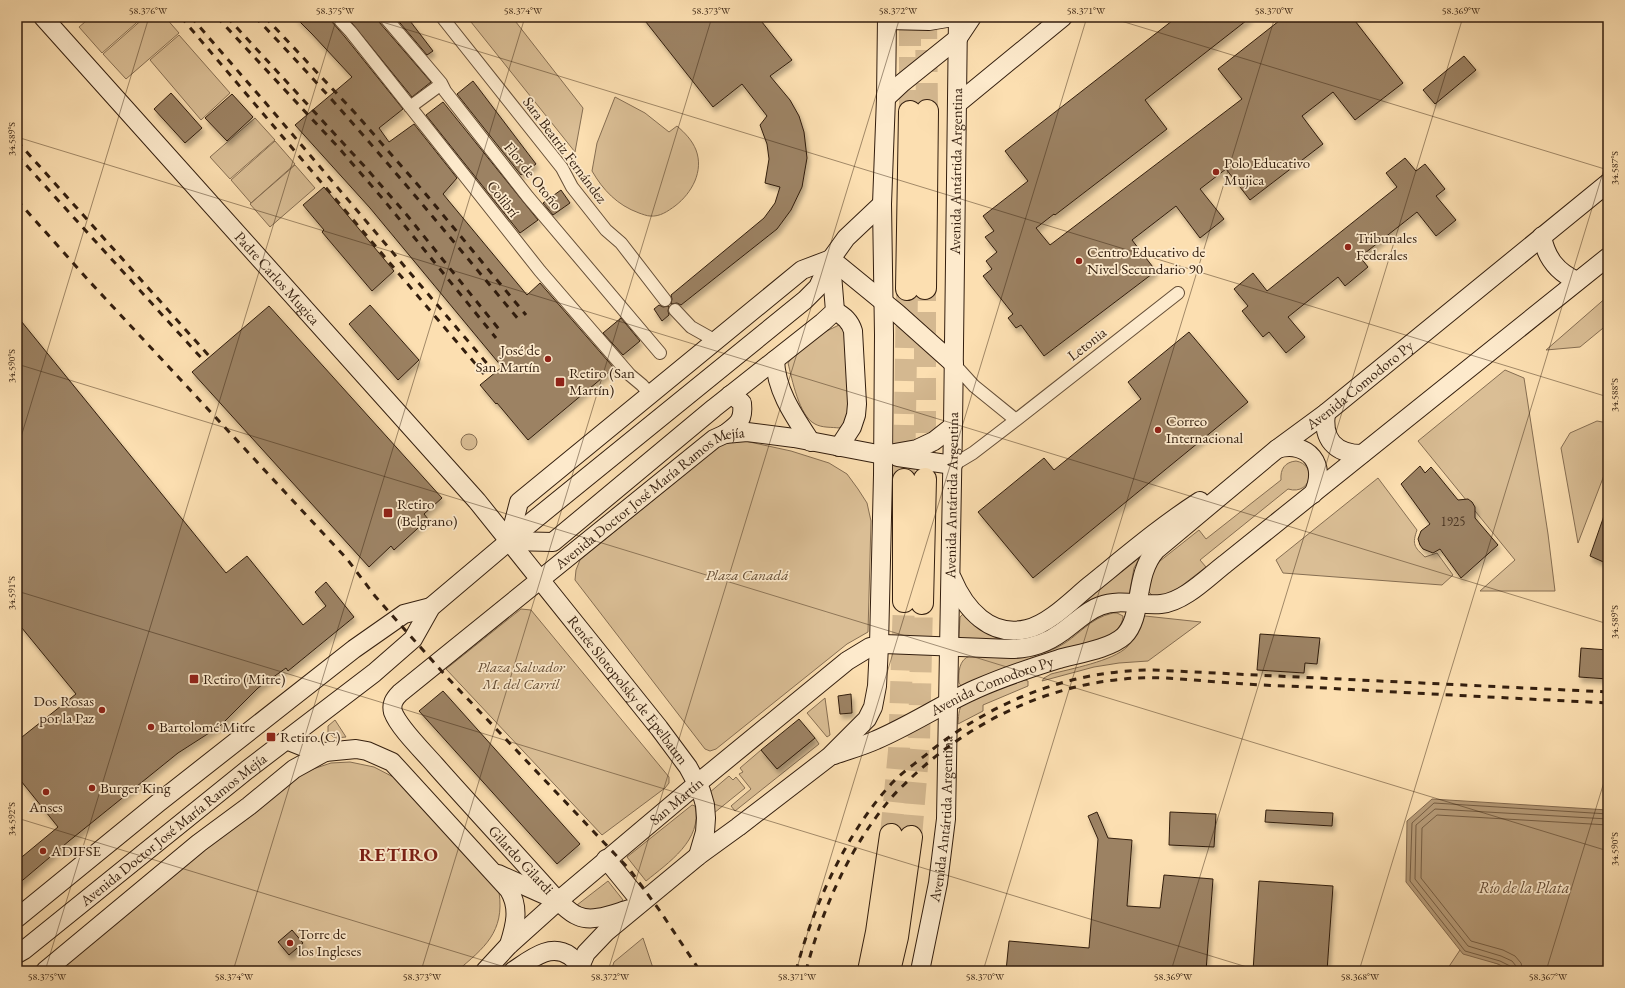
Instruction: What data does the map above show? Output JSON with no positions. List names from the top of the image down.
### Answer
{
  "streets": {
    "main road": [
      "Avenida Antártida Argentina",
      "Padre Carlos Mugica",
      "Avenida Comodoro Py",
      "Avenida Doctor José María Ramos Mejía",
      "Renée Slotopolsky de Epelbaum",
      "San Martín",
      "Gilardo Gilardi"
    ],
    "street": [
      "Sara Beatriz Fernández",
      "Flor de Otoño",
      "Colibrí",
      "Letonia"
    ]
  },
  "crossings": [
    ["Avenida Antártida Argentina", "Letonia"],
    ["Avenida Antártida Argentina", "Avenida Comodoro Py"],
    ["Avenida Antártida Argentina", "Avenida Doctor José María Ramos Mejía"],
    ["Padre Carlos Mugica", "Avenida Doctor José María Ramos Mejía"],
    ["Padre Carlos Mugica", "Renée Slotopolsky de Epelbaum"],
    ["Avenida Comodoro Py", "San Martín"],
    ["Avenida Doctor José María Ramos Mejía", "Renée Slotopolsky de Epelbaum"],
    ["Avenida Doctor José María Ramos Mejía", "Gilardo Gilardi"],
    ["Renée Slotopolsky de Epelbaum", "San Martín"],
    ["San Martín", "Gilardo Gilardi"]
  ],
  "districts": ["RETIRO"],
  "water": ["Río de la Plata"],
  "parks": ["Plaza Canadá", "Plaza Salvador M. del Carril"],
  "places": {
    "other": [
      "Polo Educativo Mujica",
      "Tribunales Federales",
      "Centro Educativo de Nivel Secundario 90",
      "José de San Martín",
      "Correo Internacional",
      "Dos Rosas por la Paz",
      "Bartolomé Mitre",
      "Burger King",
      "Anses",
      "ADIFSE",
      "Torre de los Ingleses"
    ],
    "transit": [
      "Retiro (San Martín)",
      "Retiro (Belgrano)",
      "Retiro (Mitre)",
      "Retiro (C)"
    ]
  },
  "house_numbers": ["1925"],
  "coordinates": [
    "58.376°W",
    "58.375°W",
    "58.374°W",
    "58.373°W",
    "58.372°W",
    "58.371°W",
    "58.370°W",
    "58.369°W",
    "34.589°S",
    "34.587°S",
    "34.590°S",
    "34.588°S",
    "34.591°S",
    "34.592°S",
    "58.368°W",
    "58.367°W"
  ]
}
